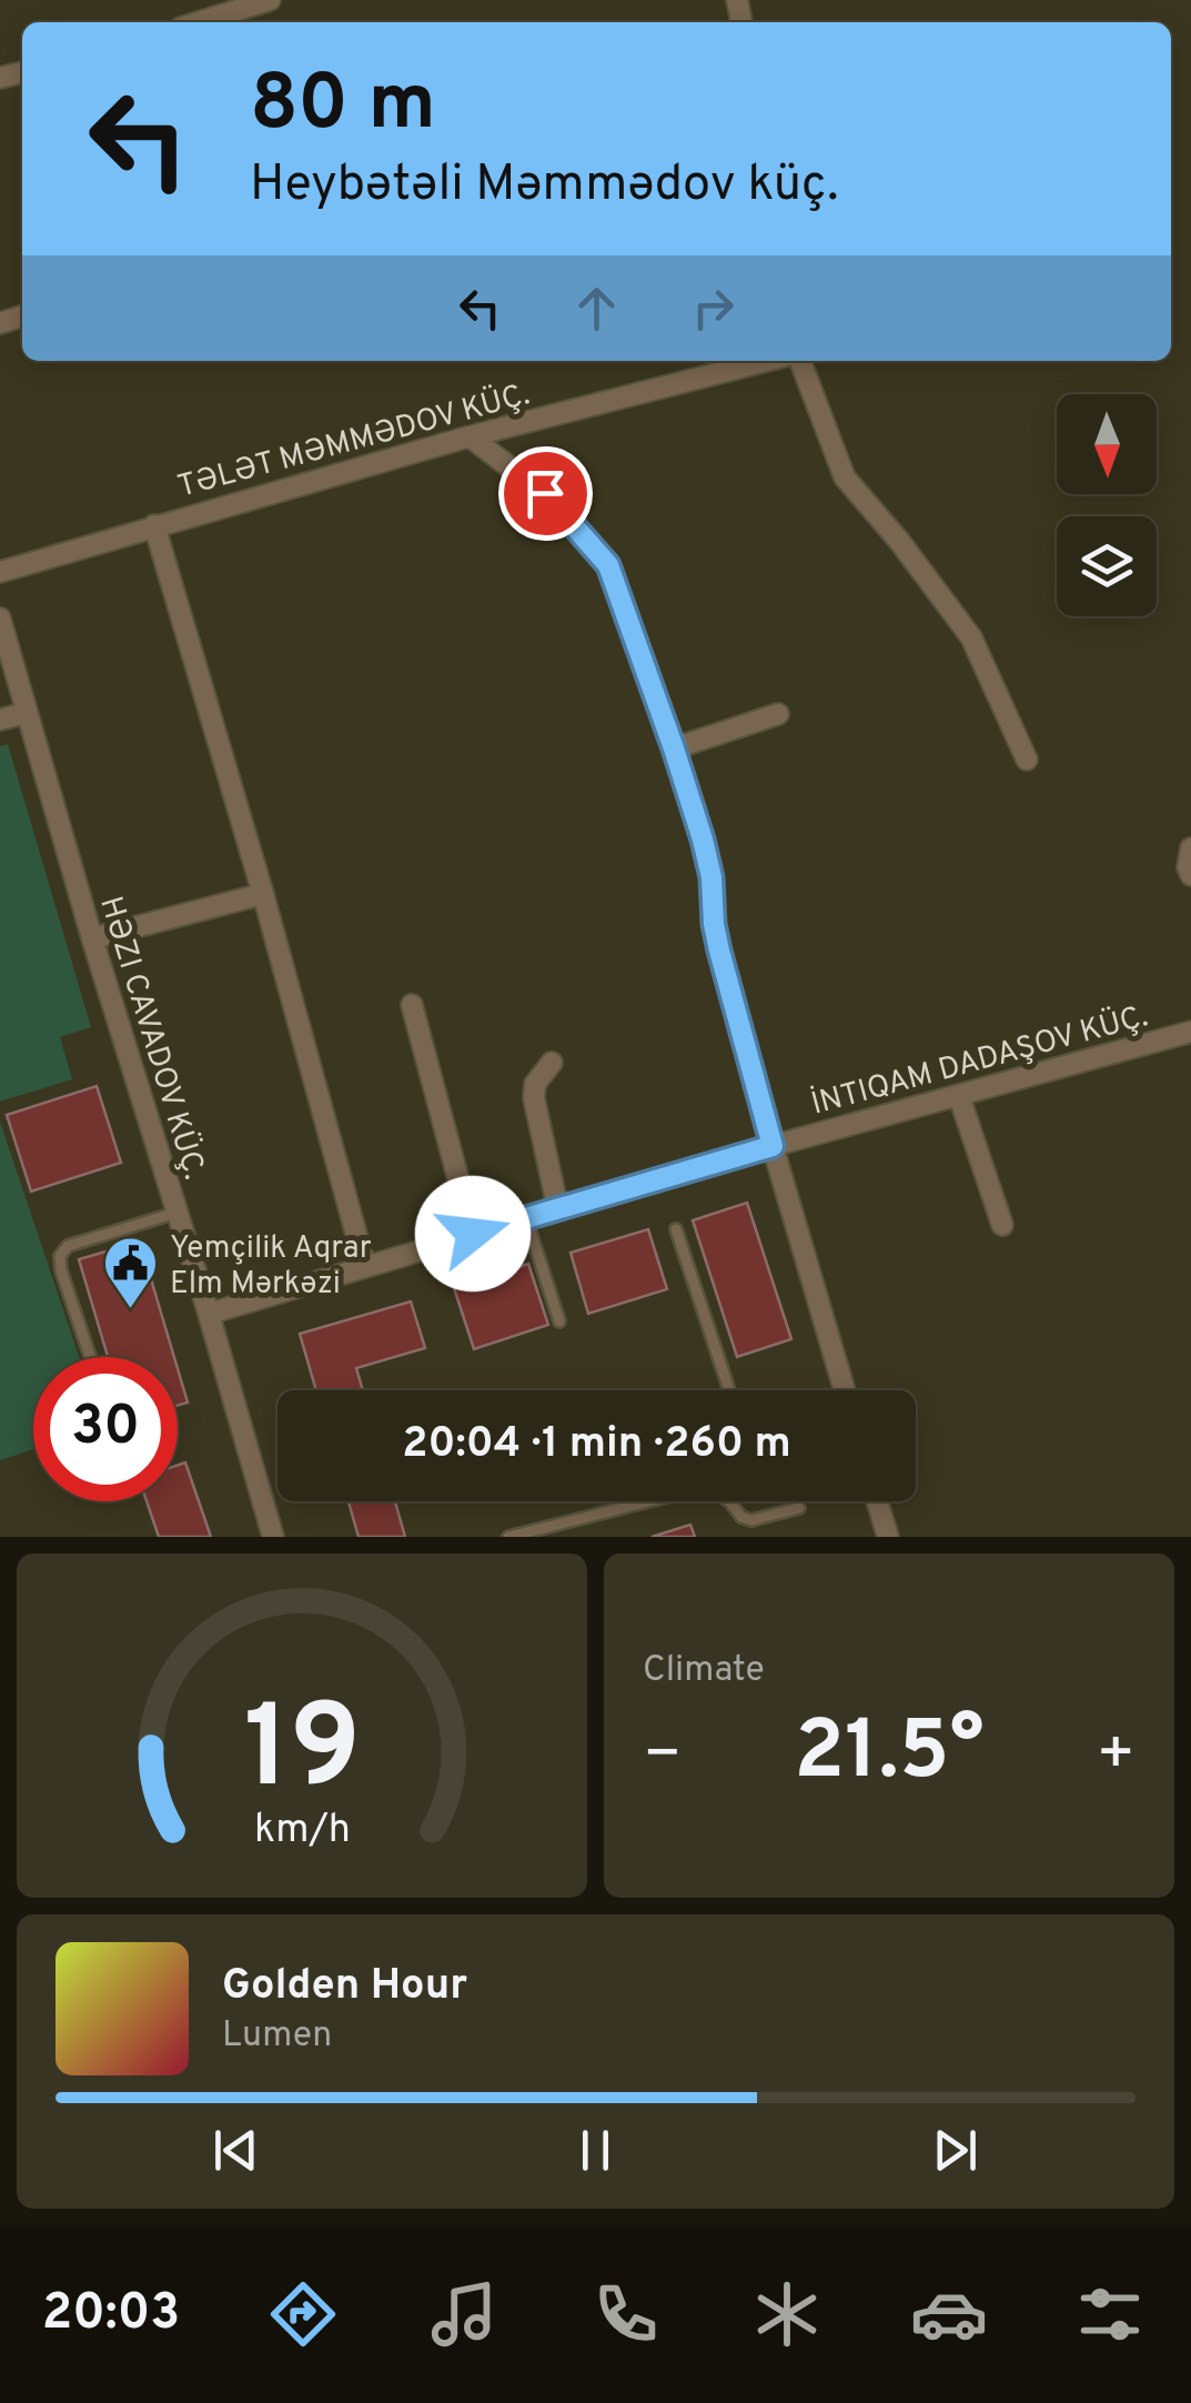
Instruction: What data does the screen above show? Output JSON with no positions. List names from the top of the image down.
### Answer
{
  "streets": {
    "street": ["TƏLƏT MƏMMƏDOV KÜÇ.", "HƏZI CAVADOV KÜÇ.", "İNTIQAM DADAŞOV KÜÇ."]
  },
  "crossings": [
    ["HƏZI CAVADOV KÜÇ.", "İNTIQAM DADAŞOV KÜÇ."]
  ],
  "places": {
    "public building": ["Yemçilik Aqrar Elm Mərkəzi"]
  },
  "north": "bottom",
  "page": {
    "turn": ["80 m", "Heybətəli Məmmədov küç."],
    "limit": "30",
    "trip": "20:04 · 1 min · 260 m",
    "tile": "Climate",
    "heat": ["−", "21.5°", "+"],
    "song": ["Golden Hour", "Lumen"],
    "tabs": "20:03",
    "gauge": ["19", "km/h"]
  }
}
